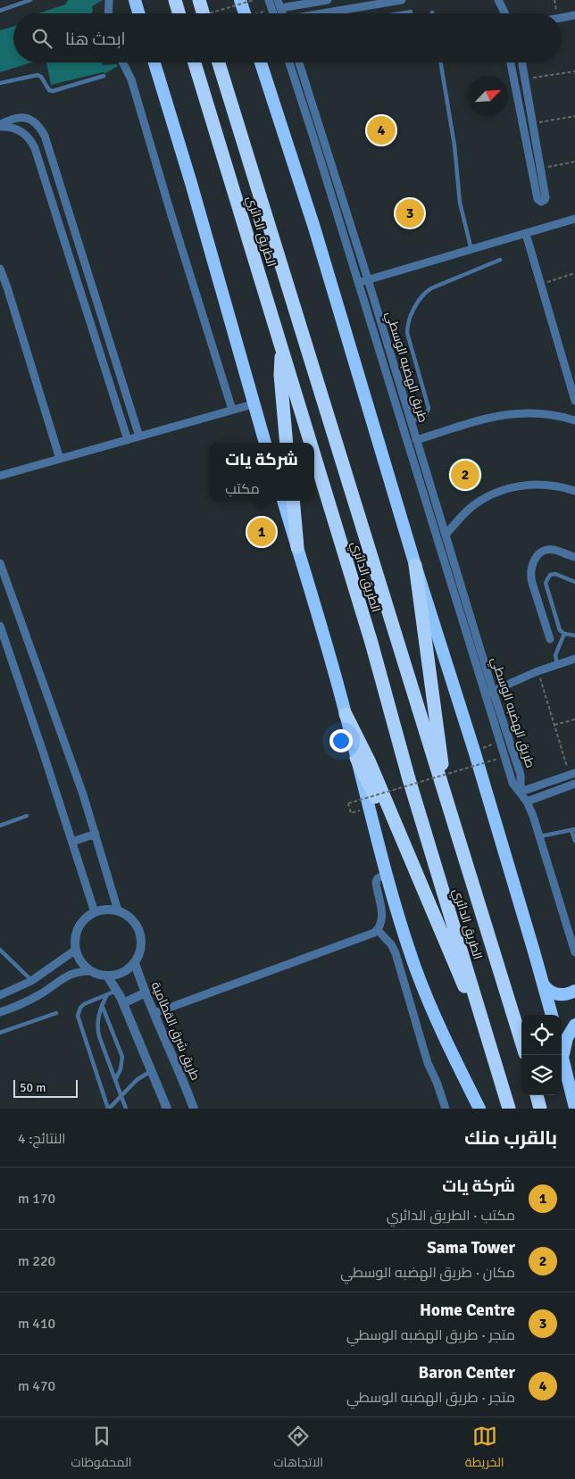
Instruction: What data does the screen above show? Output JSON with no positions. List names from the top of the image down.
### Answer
{
  "streets": {
    "highway": ["الطريق الدائري"],
    "street": ["طريق الهضبه الوسطي", "طريق شرق القطامية"]
  },
  "scale_bar": "50 m",
  "north": "top right",
  "page": {
    "search": "ابحث هنا",
    "pins": [
      "4",
      "3",
      "2",
      "1"
    ],
    "popup": ["شركة يات", "مكتب"],
    "scale": "50 m",
    "heading": ["بالقرب منك", "النتائج: 4"],
    "list": [
      {
        "mark": "1",
        "name": "شركة يات",
        "note": "مكتب · الطريق الدائري",
        "value": "170 m"
      },
      {
        "mark": "2",
        "name": "Sama Tower",
        "note": "مكان · طريق الهضبه الوسطي",
        "value": "220 m"
      },
      {
        "mark": "3",
        "name": "Home Centre",
        "note": "متجر · طريق الهضبه الوسطي",
        "value": "410 m"
      },
      {
        "mark": "4",
        "name": "Baron Center",
        "note": "متجر · طريق الهضبه الوسطي",
        "value": "470 m"
      }
    ],
    "nav": ["الخريطة", "الاتجاهات", "المحفوظات"]
  }
}
